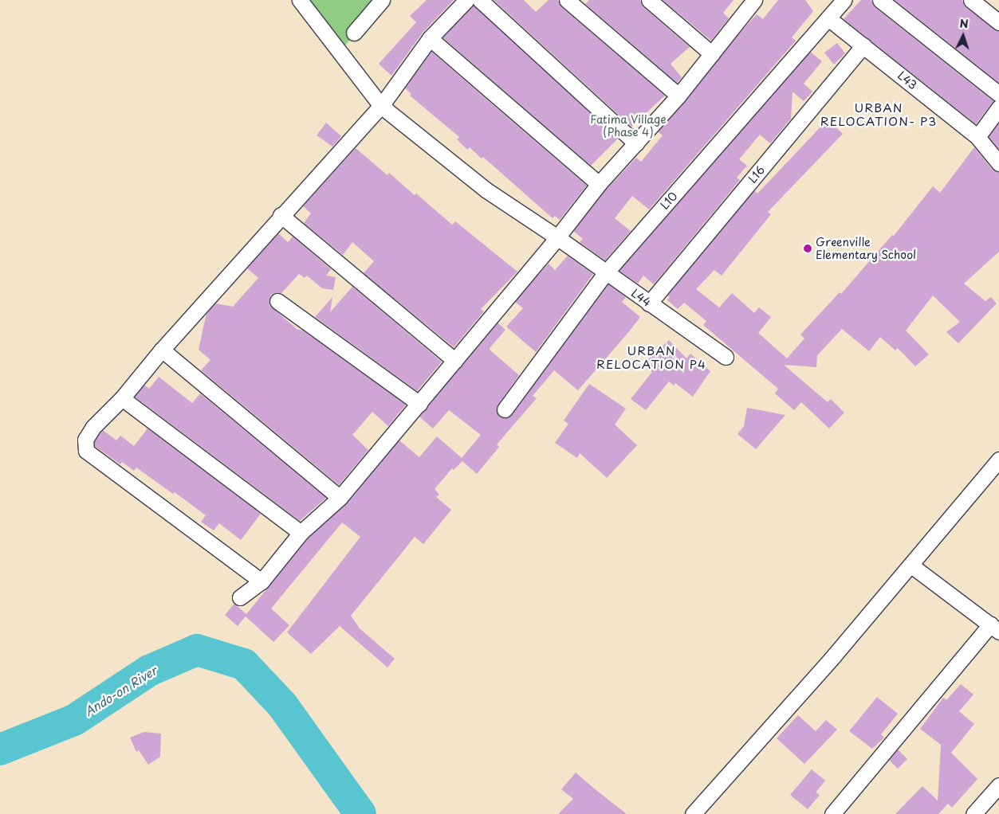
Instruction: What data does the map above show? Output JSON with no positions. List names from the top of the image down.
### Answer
{
  "streets": {
    "street": [
      "L43",
      "L16",
      "L10",
      "L44"
    ]
  },
  "crossings": [
    ["L43", "L16"],
    ["L43", "L10"],
    ["L16", "L44"],
    ["L10", "L44"]
  ],
  "districts": ["URBAN RELOCATION- P3", "URBAN RELOCATION P4"],
  "water": ["Ando-on River"],
  "parks": ["Fatima Village (Phase 4)"],
  "places": ["Greenville Elementary School"],
  "north": "top"
}
